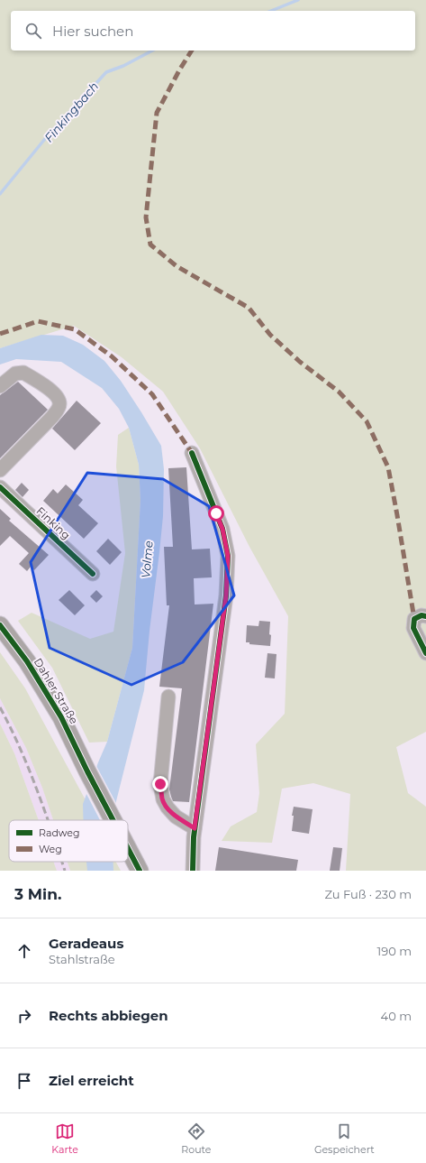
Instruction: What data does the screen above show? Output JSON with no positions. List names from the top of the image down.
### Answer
{
  "streets": {
    "main road": ["Dahler Straße"],
    "street": ["Finking"]
  },
  "water": ["Finkingbach", "Volme"],
  "legend": ["Radweg", "Weg"],
  "page": {
    "search": "Hier suchen",
    "heading": ["3 Min.", "Zu Fuß · 230 m"],
    "list": [
      ["Geradeaus", "Stahlstraße", "190 m"],
      ["Rechts abbiegen", "40 m"],
      "Ziel erreicht"
    ],
    "nav": ["Karte", "Route", "Gespeichert"]
  }
}
